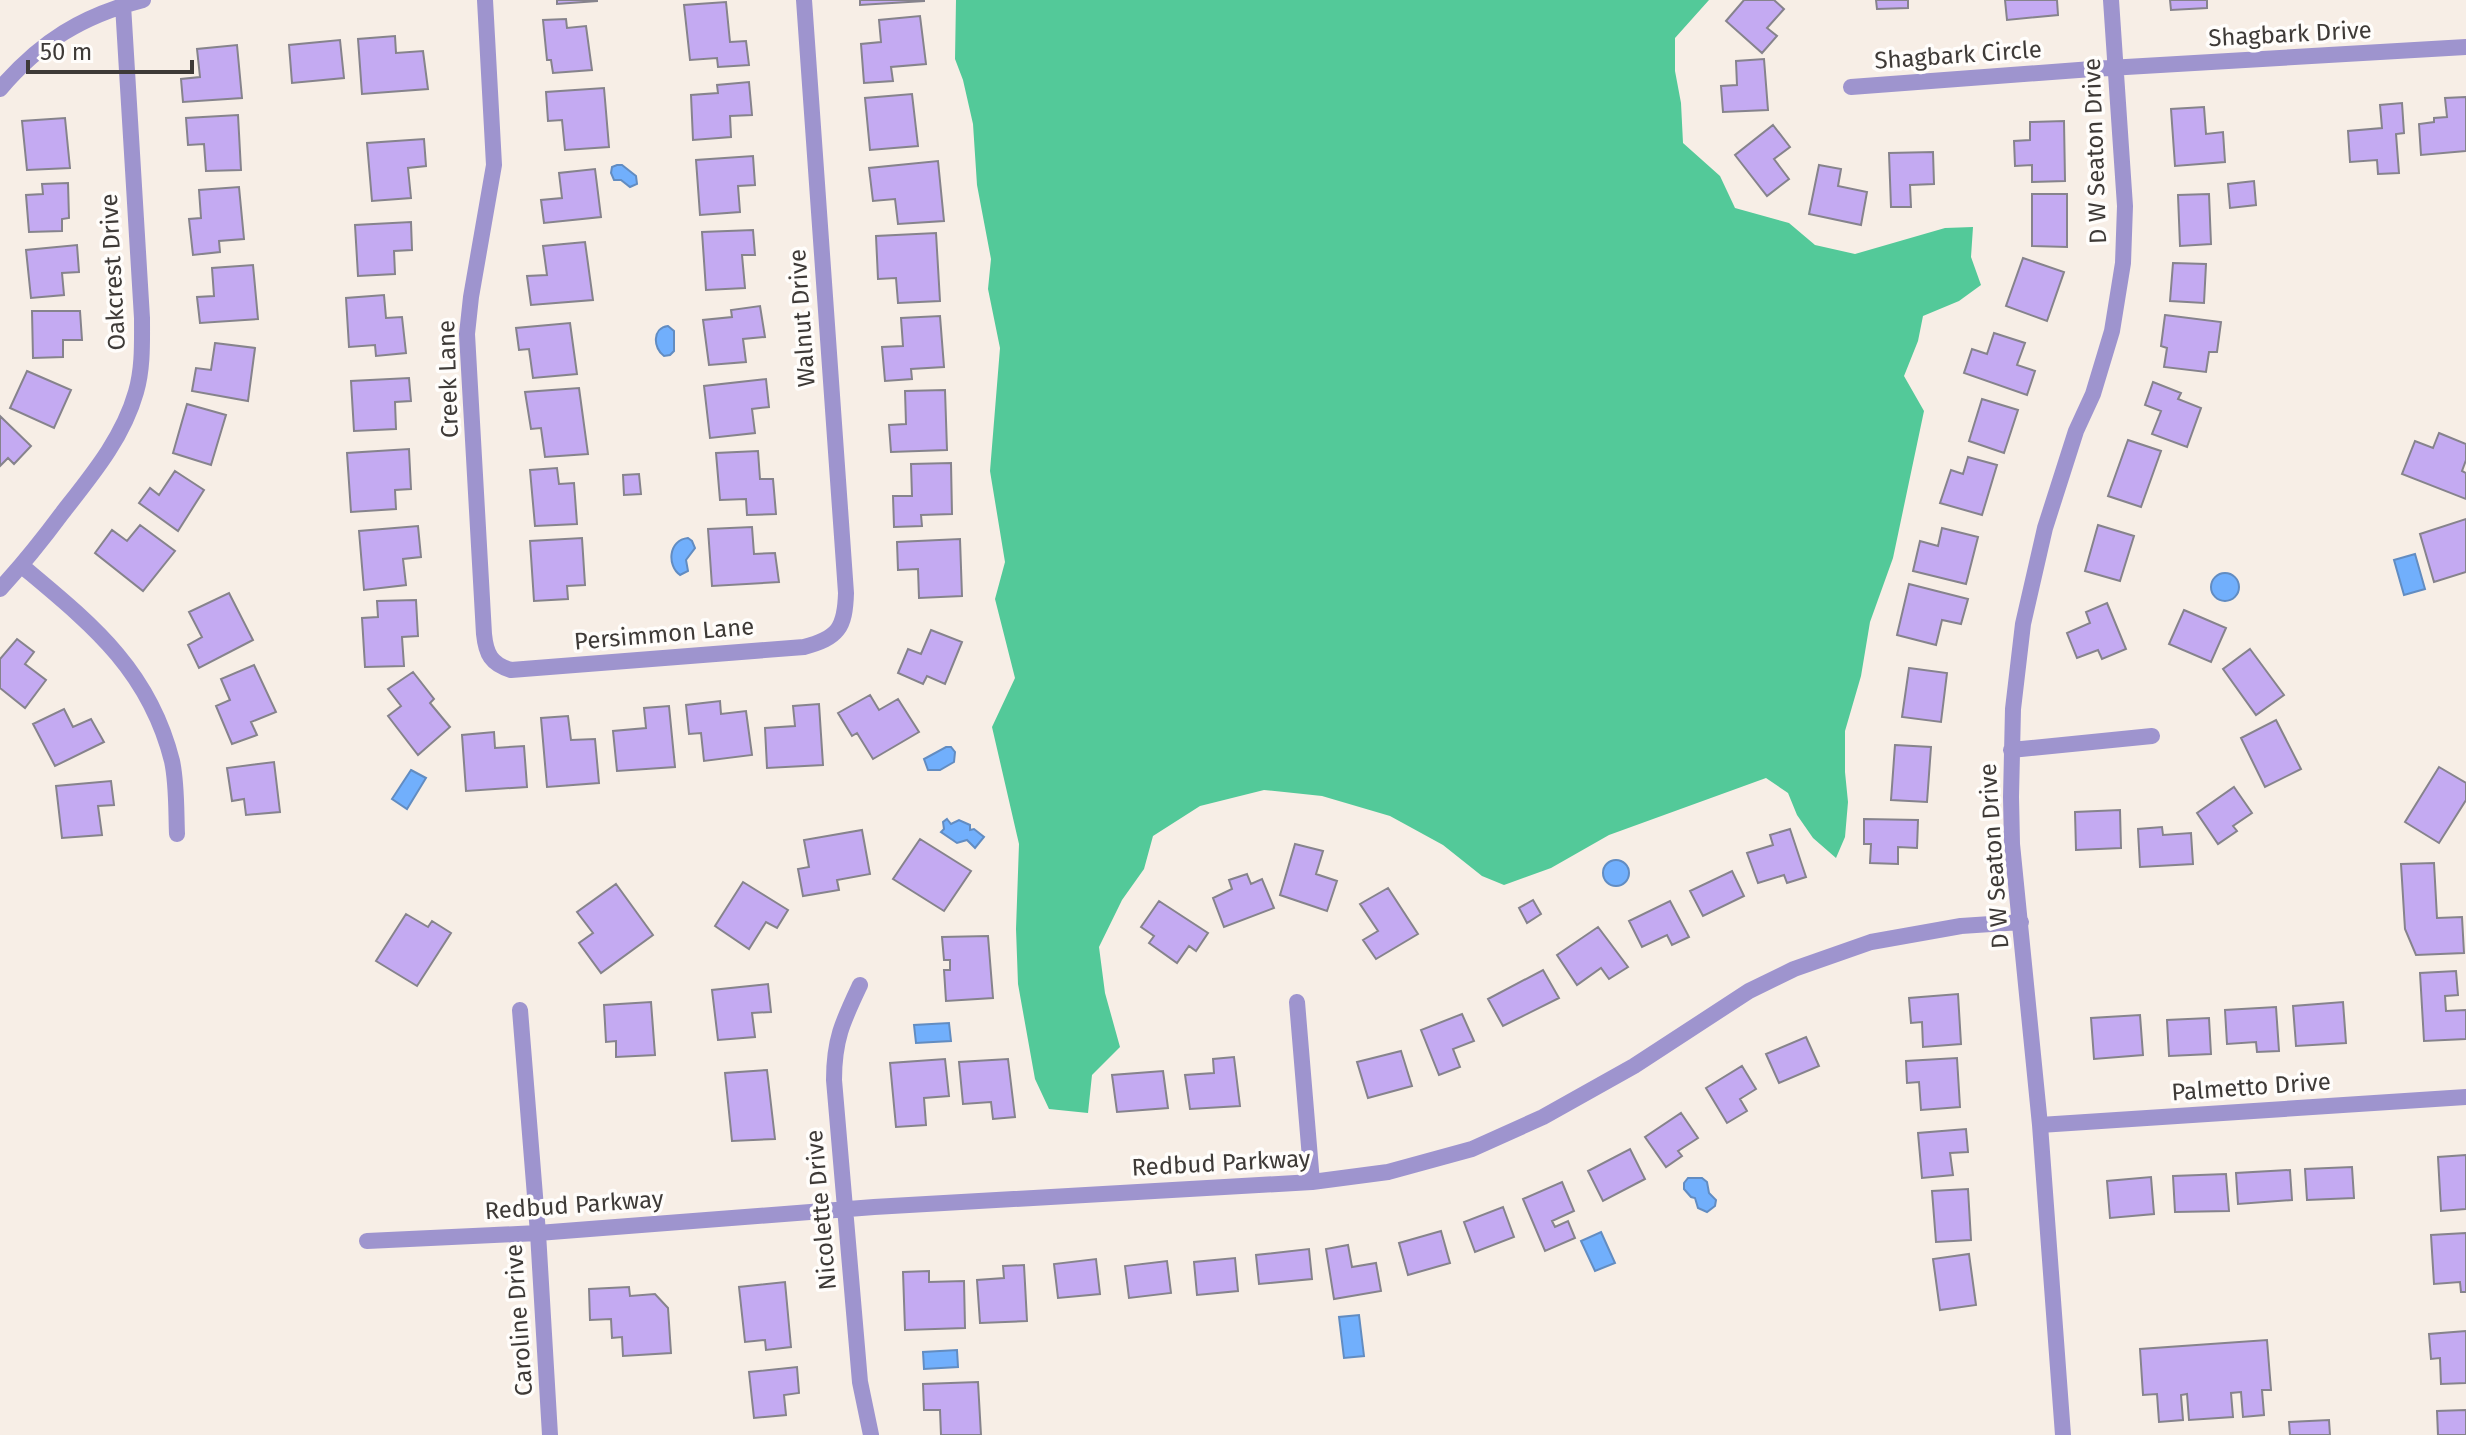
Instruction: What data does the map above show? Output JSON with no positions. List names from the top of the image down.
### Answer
{
  "streets": {
    "street": [
      "Shagbark Drive",
      "Shagbark Circle",
      "D W Seaton Drive",
      "Oakcrest Drive",
      "Walnut Drive",
      "Creek Lane",
      "Persimmon Lane",
      "Palmetto Drive",
      "Redbud Parkway",
      "Nicolette Drive",
      "Caroline Drive"
    ]
  },
  "crossings": [
    ["Shagbark Drive", "Shagbark Circle"],
    ["Shagbark Drive", "D W Seaton Drive"],
    ["Shagbark Circle", "D W Seaton Drive"],
    ["D W Seaton Drive", "Palmetto Drive"],
    ["D W Seaton Drive", "Redbud Parkway"],
    ["Walnut Drive", "Persimmon Lane"],
    ["Creek Lane", "Persimmon Lane"],
    ["Redbud Parkway", "Nicolette Drive"],
    ["Redbud Parkway", "Caroline Drive"]
  ],
  "scale_bar": "50 m"
}
